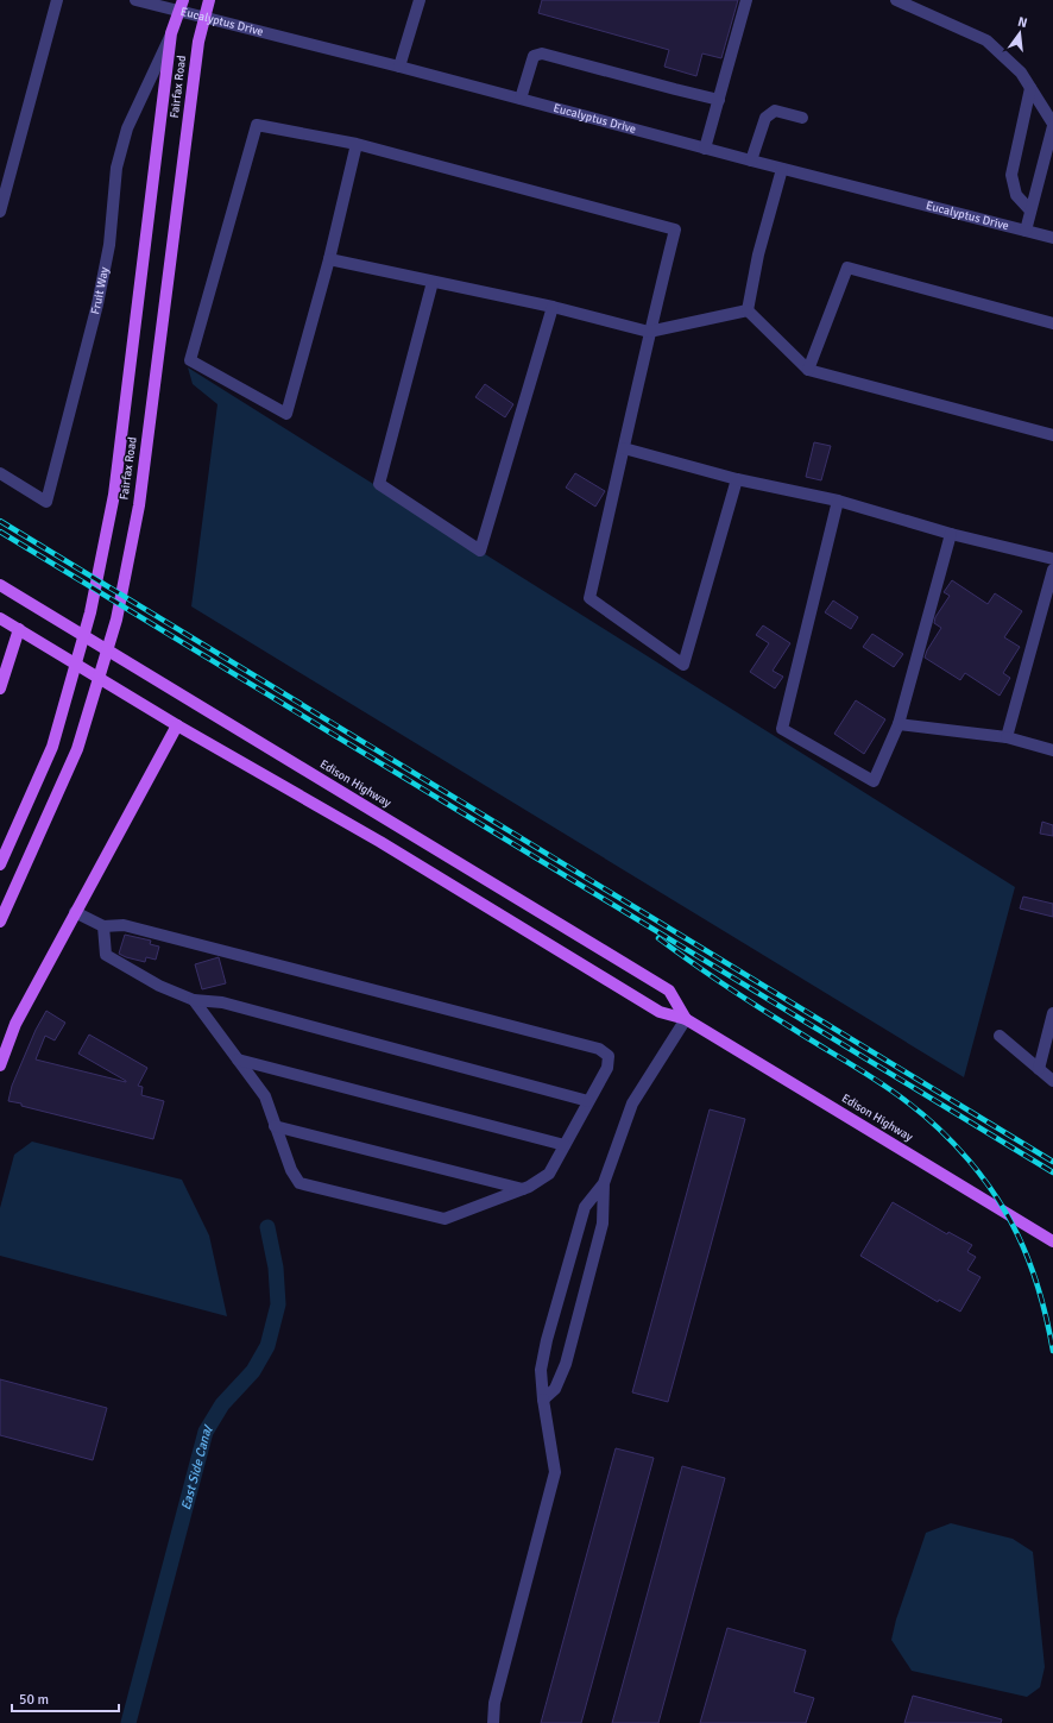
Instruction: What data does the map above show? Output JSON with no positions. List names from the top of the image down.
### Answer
{
  "streets": {
    "main road": ["Fairfax Road", "Edison Highway"],
    "street": ["Eucalyptus Drive", "Fruit Way"]
  },
  "crossings": [
    ["Eucalyptus Drive", "Fairfax Road"],
    ["Fairfax Road", "Fruit Way"]
  ],
  "water": ["East Side Canal"],
  "scale_bar": "50 m",
  "north": "top"
}
